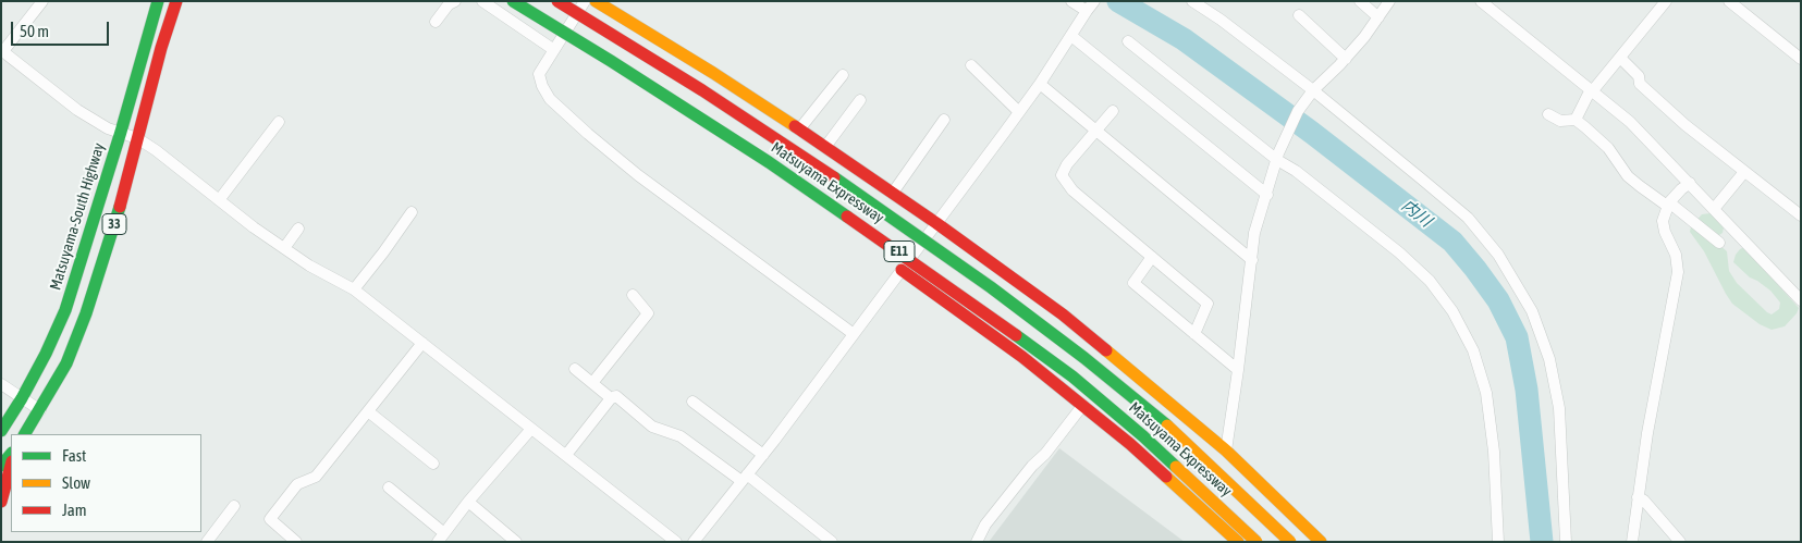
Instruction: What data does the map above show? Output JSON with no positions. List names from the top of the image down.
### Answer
{
  "streets": {
    "main road": [
      "Matsuyama Expressway",
      "Matsuyama-South Highway",
      "33",
      "E11"
    ]
  },
  "water": ["内川"],
  "legend": ["Fast", "Slow", "Jam"],
  "scale_bar": "50 m"
}
